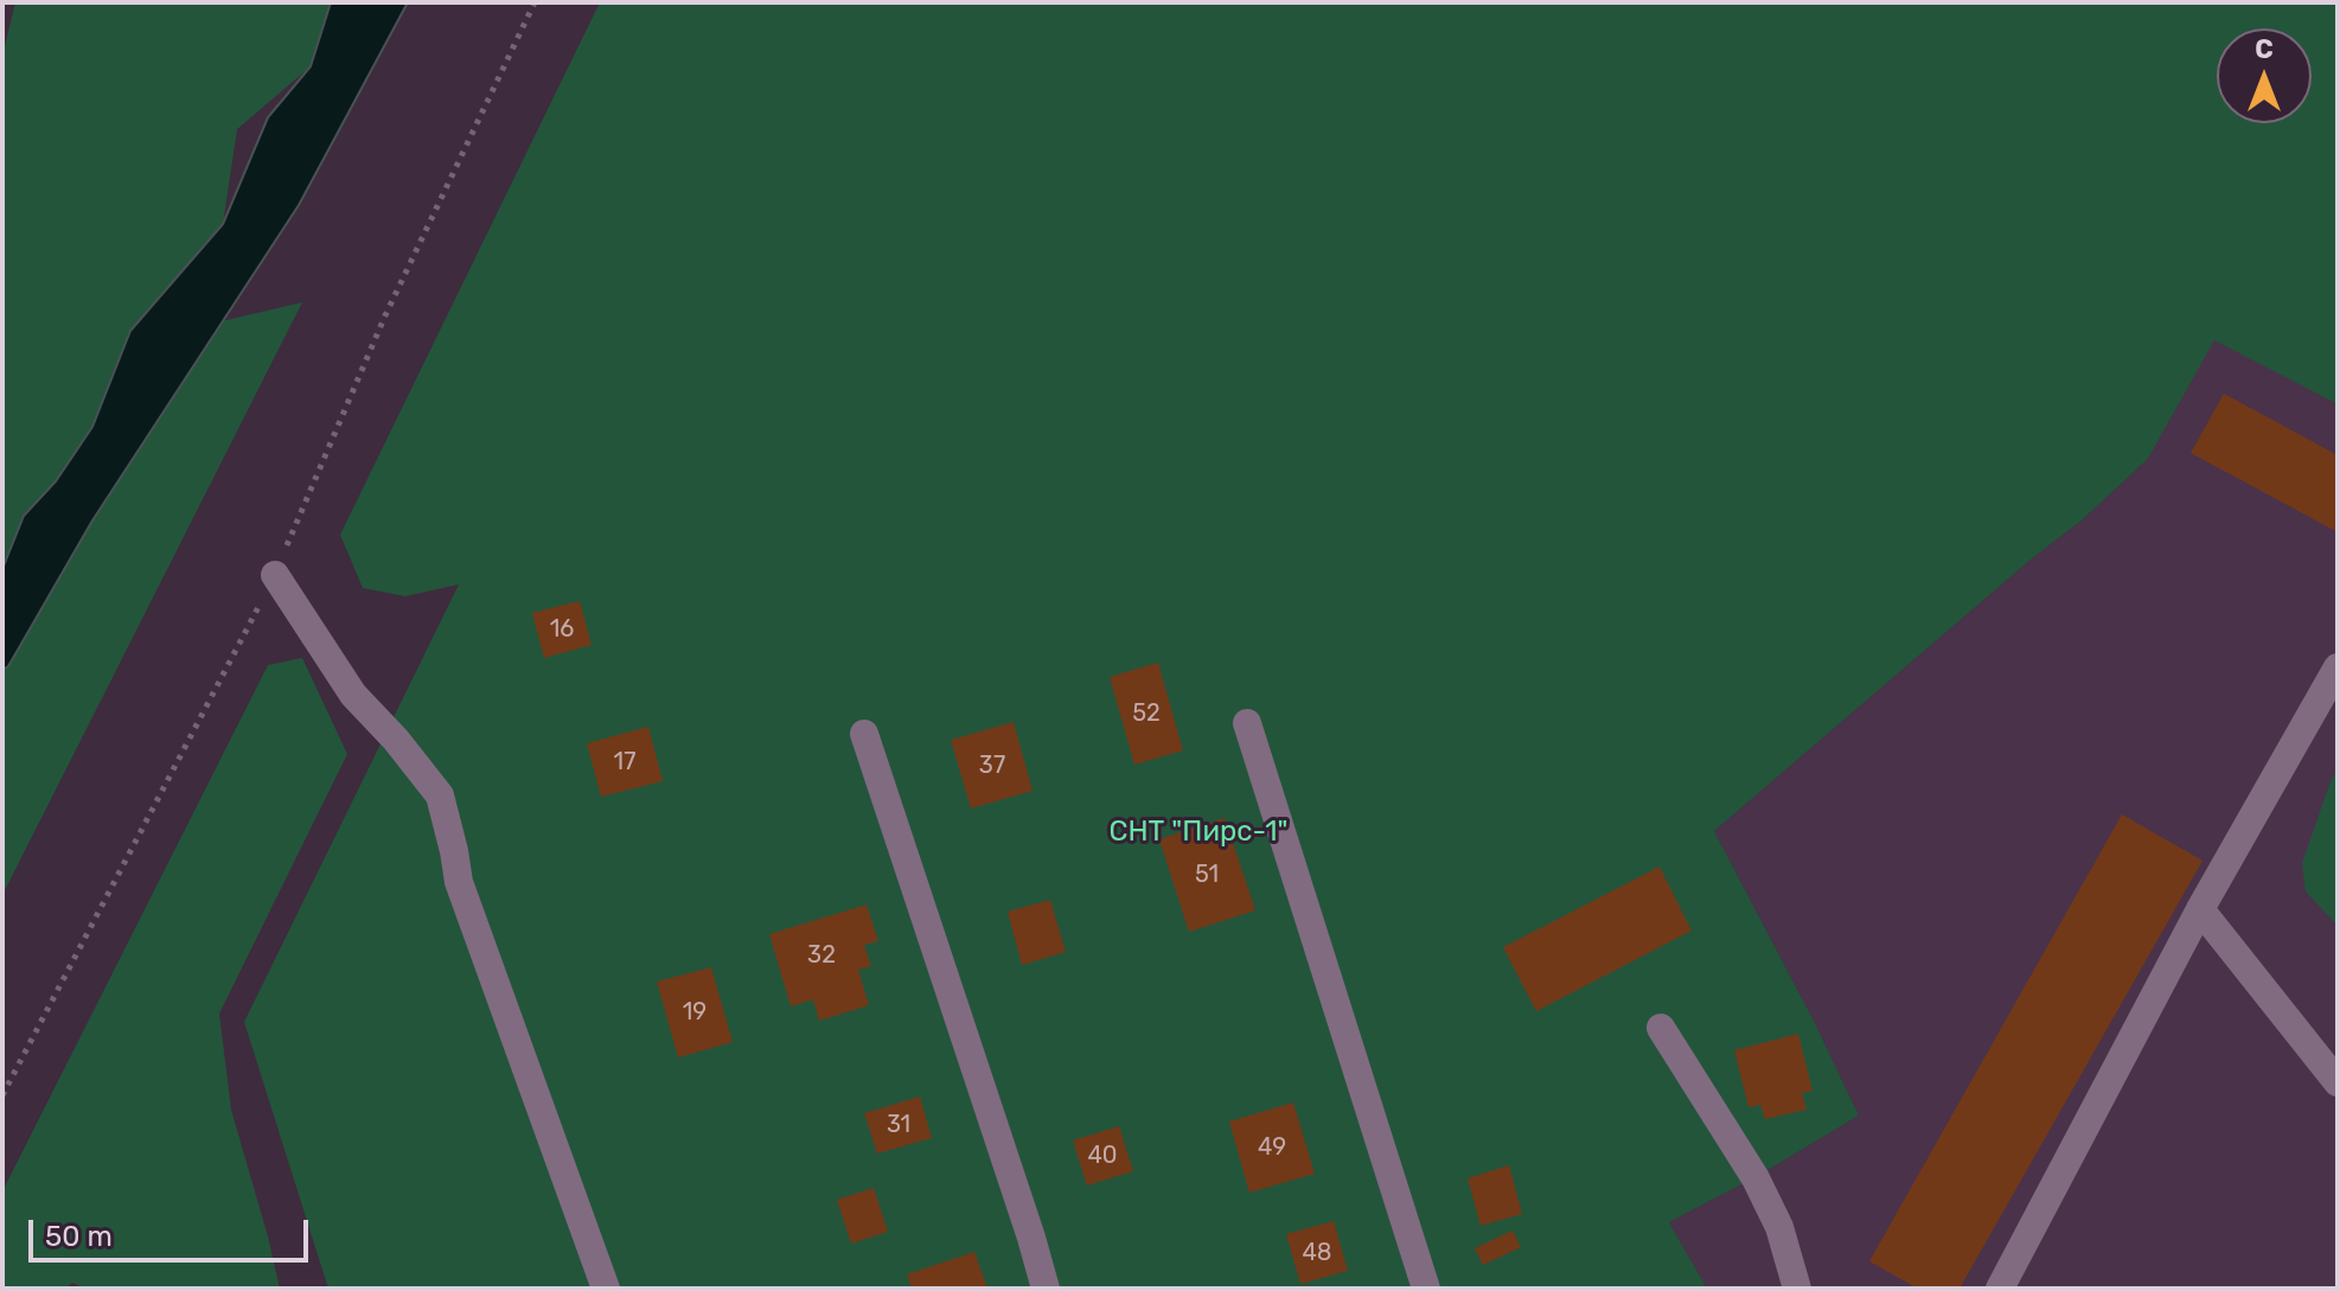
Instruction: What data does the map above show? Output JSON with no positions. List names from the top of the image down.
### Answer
{
  "parks": ["СНТ \"Пирс-1\""],
  "house_numbers": [
    "16",
    "52",
    "17",
    "37",
    "51",
    "32",
    "19",
    "31",
    "49",
    "40",
    "48"
  ],
  "scale_bar": "50 m",
  "north": "top"
}
